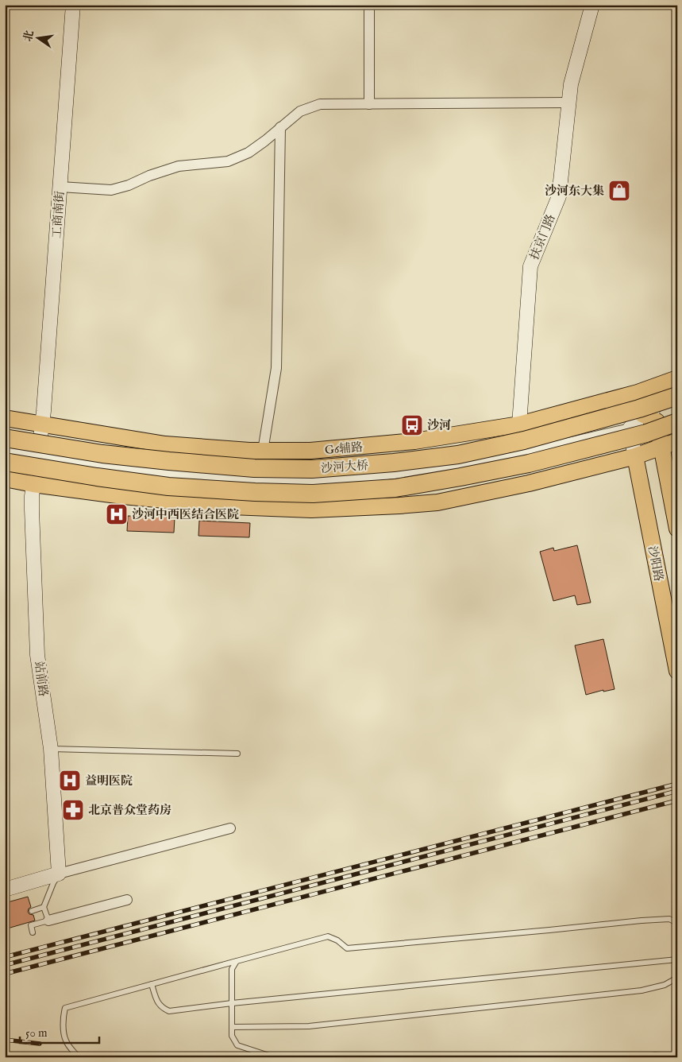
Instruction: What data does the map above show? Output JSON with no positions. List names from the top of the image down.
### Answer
{
  "streets": {
    "highway": ["沙河大桥"],
    "main road": ["G6辅路", "沙阳路"],
    "street": ["工商南街", "扶京门路", "站前路"]
  },
  "crossings": [
    ["工商南街", "G6辅路"],
    ["工商南街", "站前路"],
    ["扶京门路", "G6辅路"]
  ],
  "places": {
    "shop": ["沙河东大集"],
    "bus stop": ["沙河"],
    "hospital": ["沙河中西医结合医院", "益明医院"],
    "pharmacy": ["北京普众堂药房"]
  },
  "scale_bar": "50 m",
  "north": "left"
}
